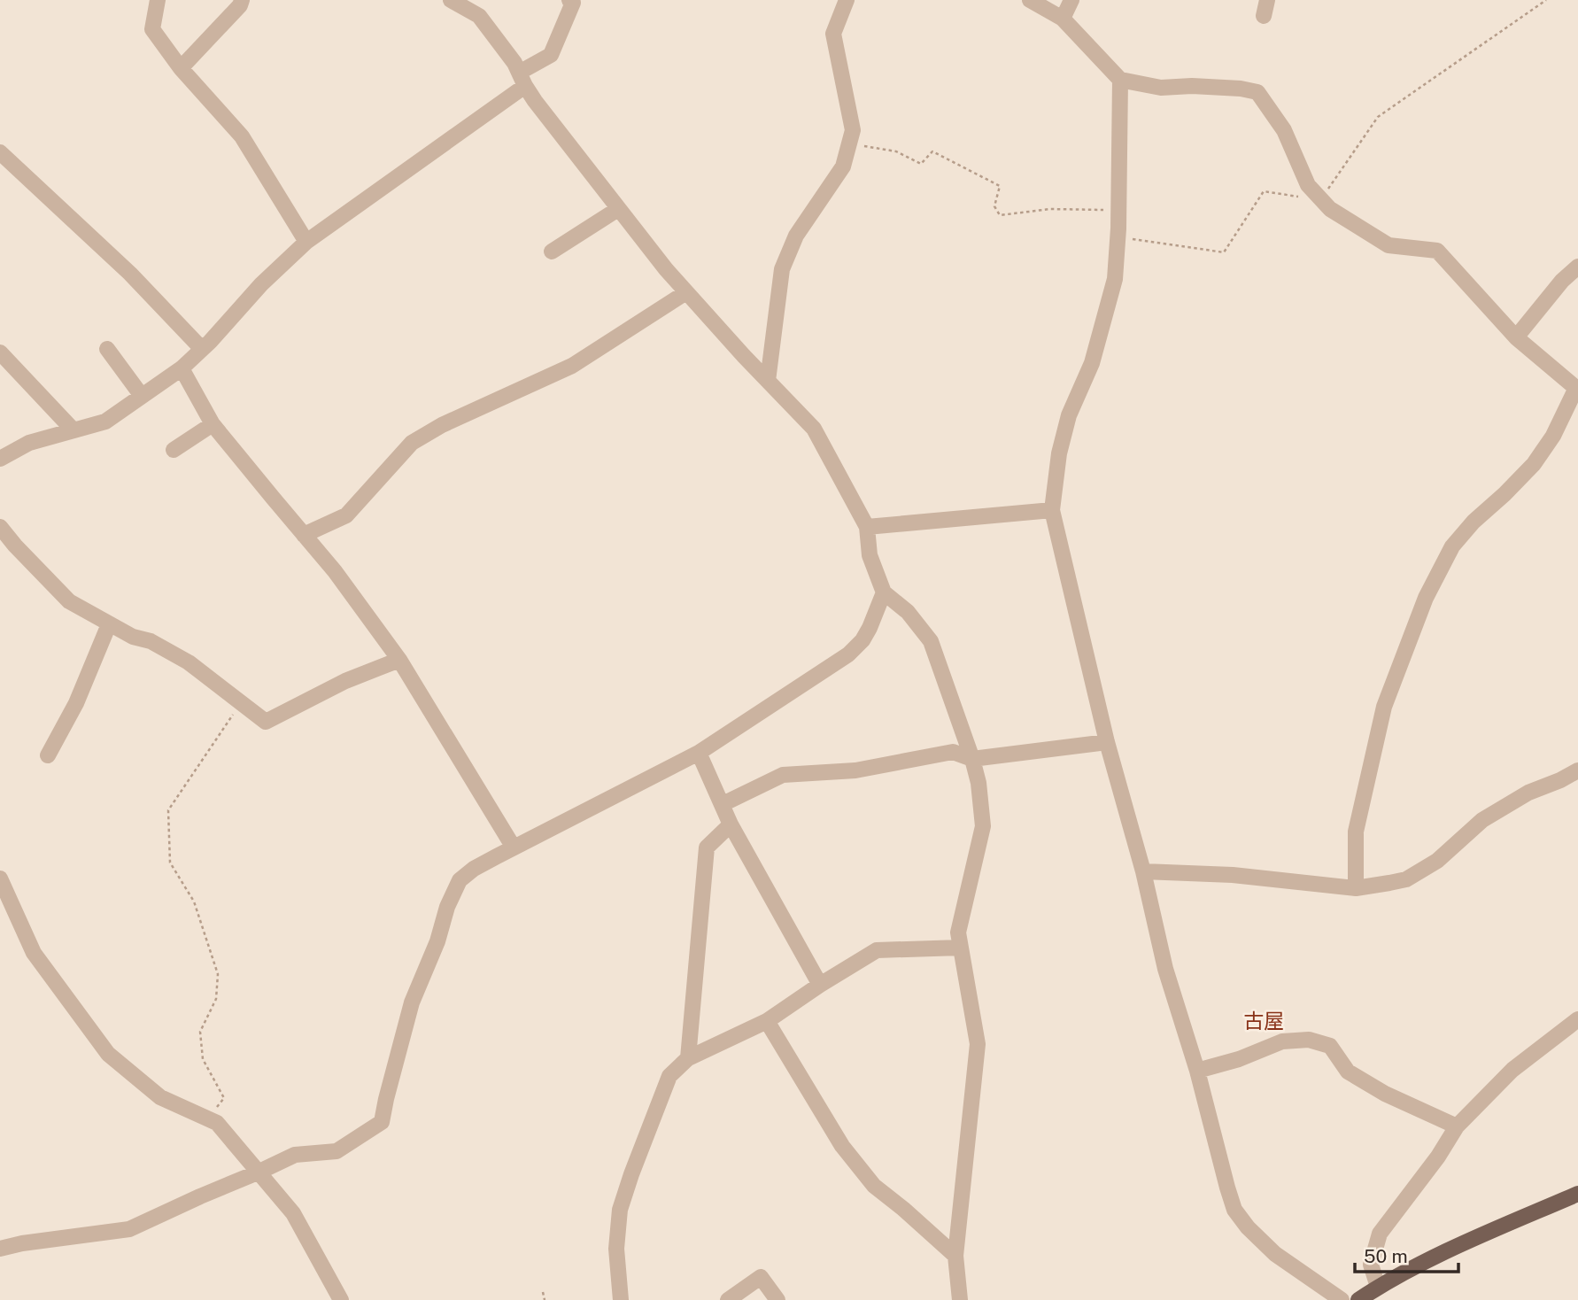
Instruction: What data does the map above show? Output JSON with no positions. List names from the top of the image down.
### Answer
{
  "districts": ["古屋"],
  "scale_bar": "50 m"
}
